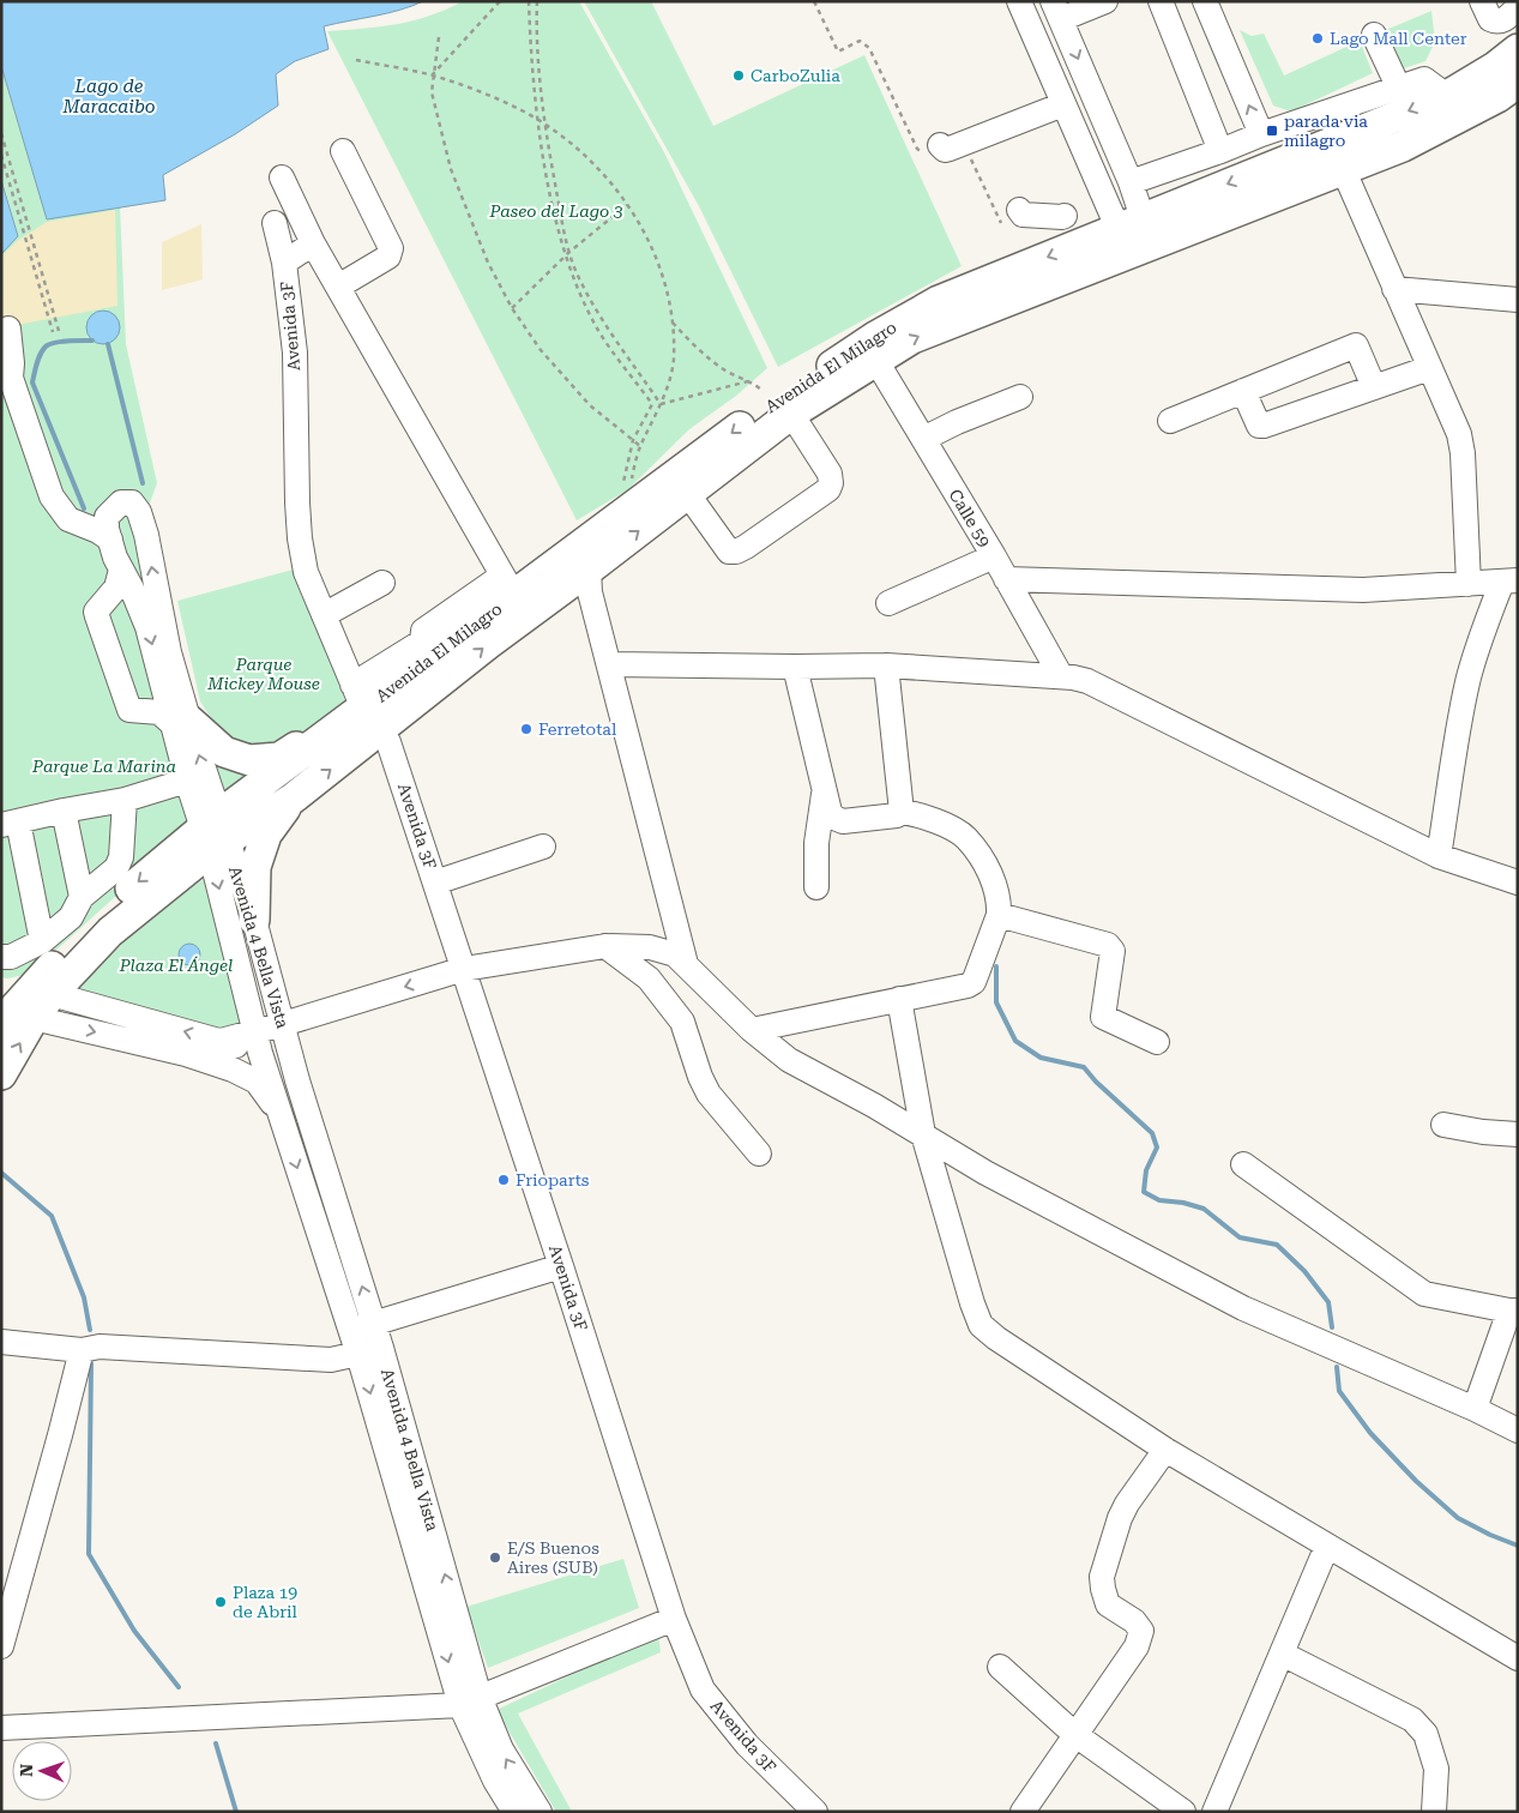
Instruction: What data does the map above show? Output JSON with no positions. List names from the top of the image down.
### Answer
{
  "streets": {
    "main road": ["Avenida El Milagro"],
    "street": ["Avenida 3F", "Calle 59", "Avenida 4 Bella Vista"]
  },
  "crossings": [
    ["Avenida 3F", "Avenida El Milagro"],
    ["Avenida El Milagro", "Calle 59"],
    ["Avenida El Milagro", "Avenida 4 Bella Vista"]
  ],
  "water": ["Lago de Maracaibo"],
  "parks": [
    "Paseo del Lago 3",
    "Parque Mickey Mouse",
    "Parque La Marina",
    "Plaza El Ángel"
  ],
  "places": {
    "other": [
      "Lago Mall Center",
      "CarboZulia",
      "Ferretotal",
      "Frioparts",
      "E/S Buenos Aires (SUB)",
      "Plaza 19 de Abril"
    ],
    "transit": ["parada via milagro"]
  },
  "north": "left"
}
